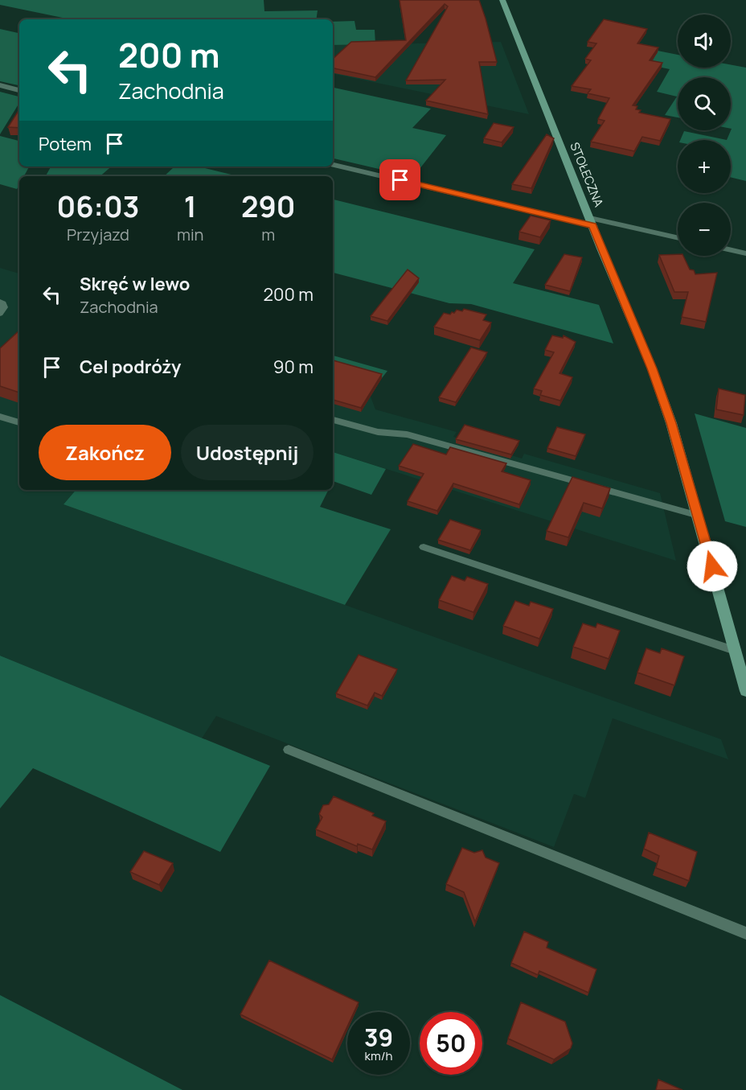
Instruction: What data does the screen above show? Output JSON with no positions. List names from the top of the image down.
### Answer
{
  "streets": {
    "main road": ["STOŁECZNA"]
  },
  "page": {
    "map_buttons": ["+", "−"],
    "turn": ["200 m", "Zachodnia"],
    "then": "Potem",
    "eta": [
      "06:03",
      "Przyjazd",
      "1",
      "min",
      "290",
      "m"
    ],
    "list": [
      {
        "name": "Skręć w lewo",
        "note": "Zachodnia",
        "value": "200 m"
      },
      {
        "name": "Cel podróży",
        "value": "90 m"
      }
    ],
    "buttons": ["Zakończ", "Udostępnij"],
    "speed": "39 km/h",
    "limit": "50"
  }
}
